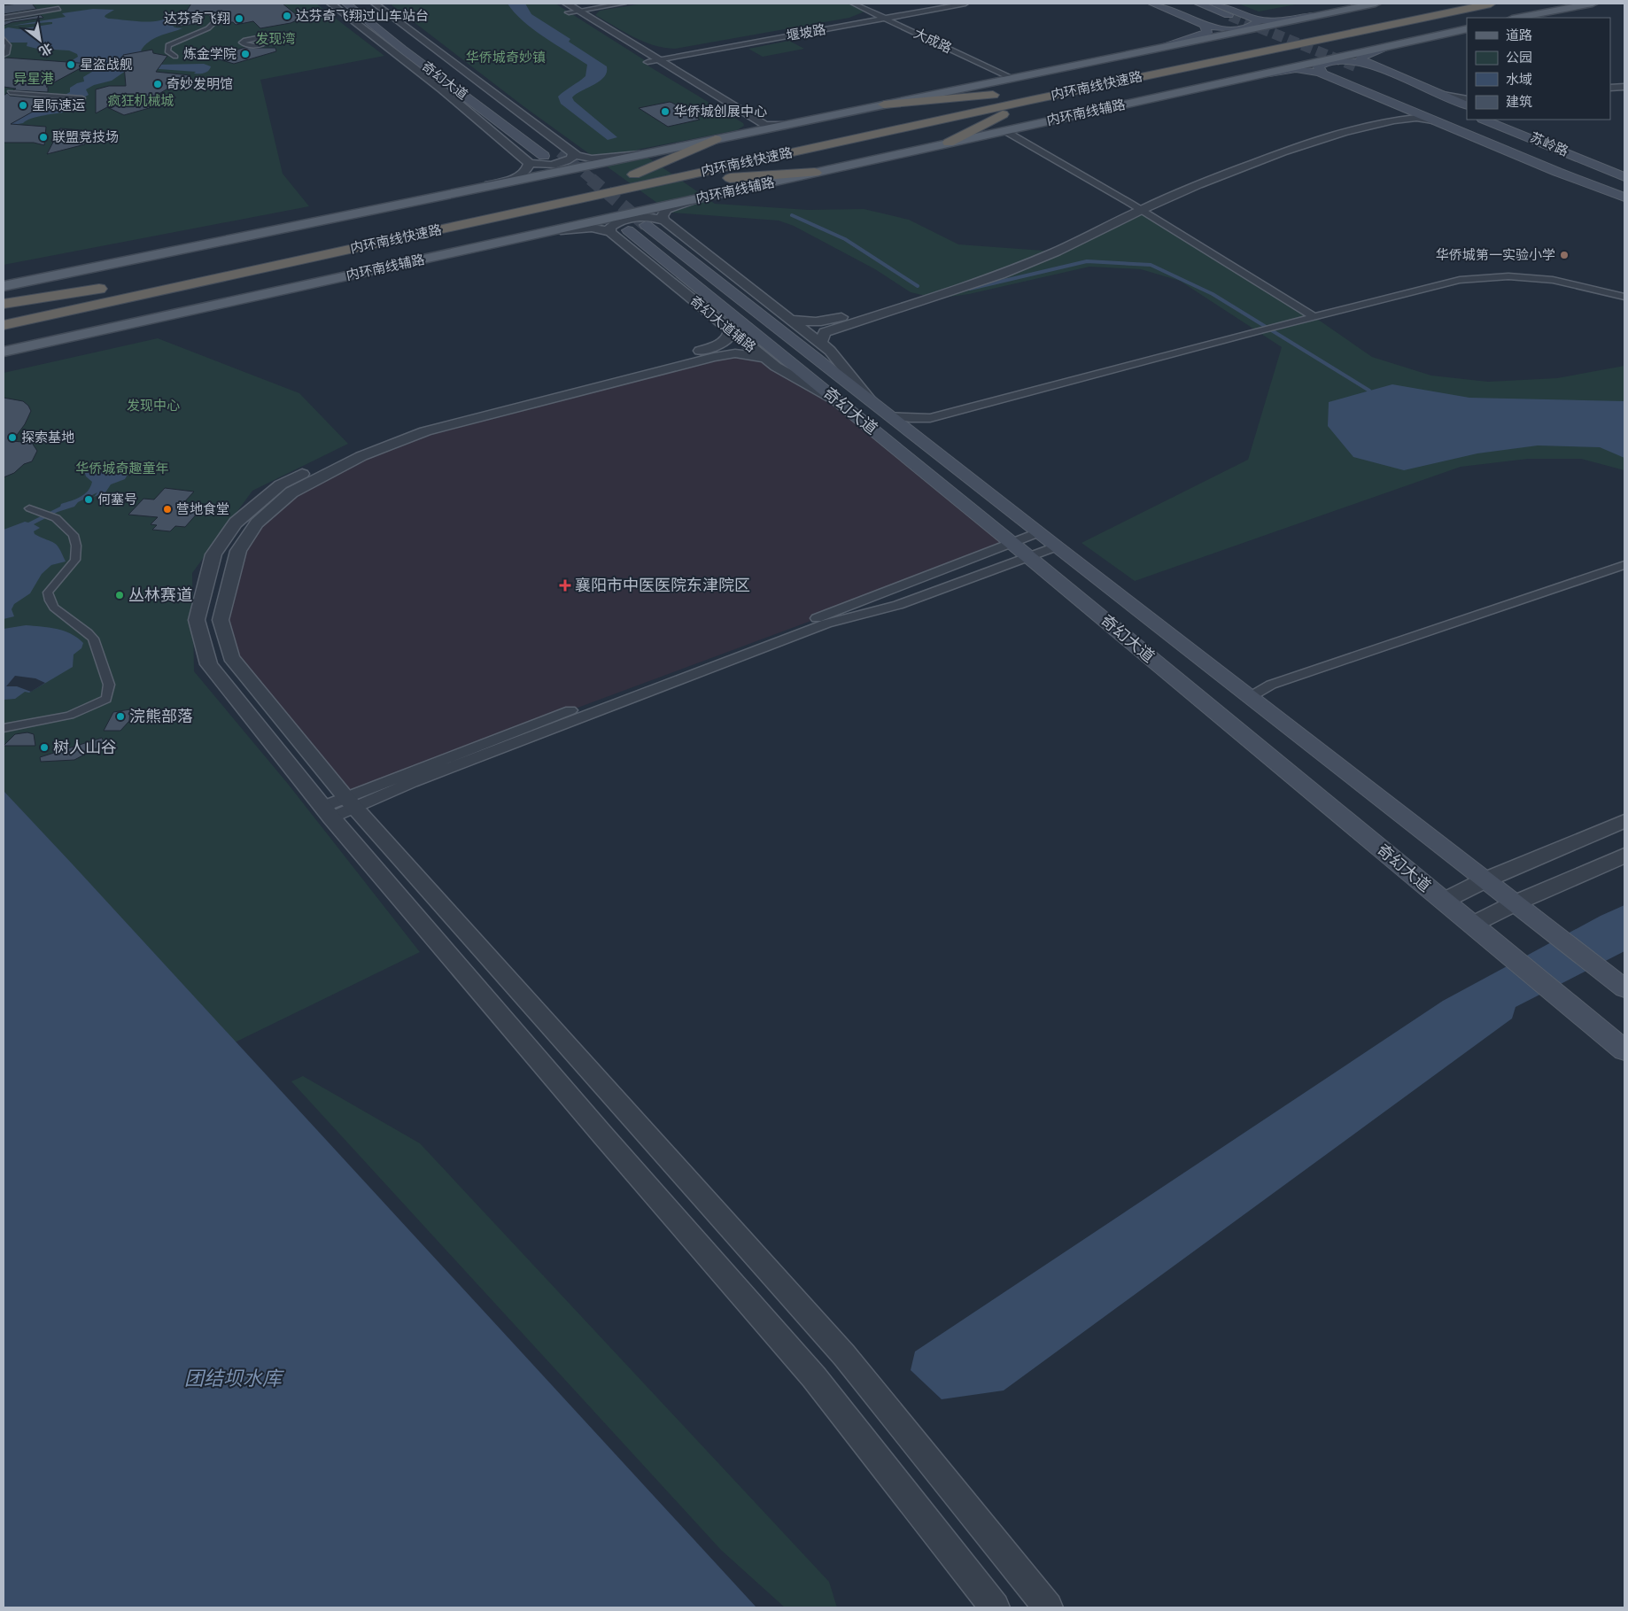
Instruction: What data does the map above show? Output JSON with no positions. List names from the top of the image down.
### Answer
{
  "streets": {
    "highway": ["内环南线快速路"],
    "main road": ["奇幻大道", "内环南线辅路", "苏岭路"],
    "street": ["堰坡路", "大成路", "奇幻大道辅路"]
  },
  "crossings": [
    ["堰坡路", "大成路"],
    ["奇幻大道", "奇幻大道辅路"],
    ["内环南线辅路", "奇幻大道辅路"]
  ],
  "water": ["团结坝水库"],
  "parks": [
    "发现湾",
    "华侨城奇妙镇",
    "异星港",
    "疯狂机械城",
    "发现中心",
    "华侨城奇趣童年"
  ],
  "places": {
    "other": [
      "达芬奇飞翔过山车站台",
      "达芬奇飞翔",
      "炼金学院",
      "星盗战舰",
      "奇妙发明馆",
      "星际速运",
      "华侨城创展中心",
      "联盟竞技场",
      "华侨城第一实验小学",
      "探索基地",
      "何塞号",
      "营地食堂",
      "丛林赛道",
      "浣熊部落",
      "树人山谷"
    ],
    "health": ["襄阳市中医医院东津院区"]
  },
  "legend": [
    "道路",
    "公园",
    "水域",
    "建筑"
  ],
  "north": "bottom right"
}
